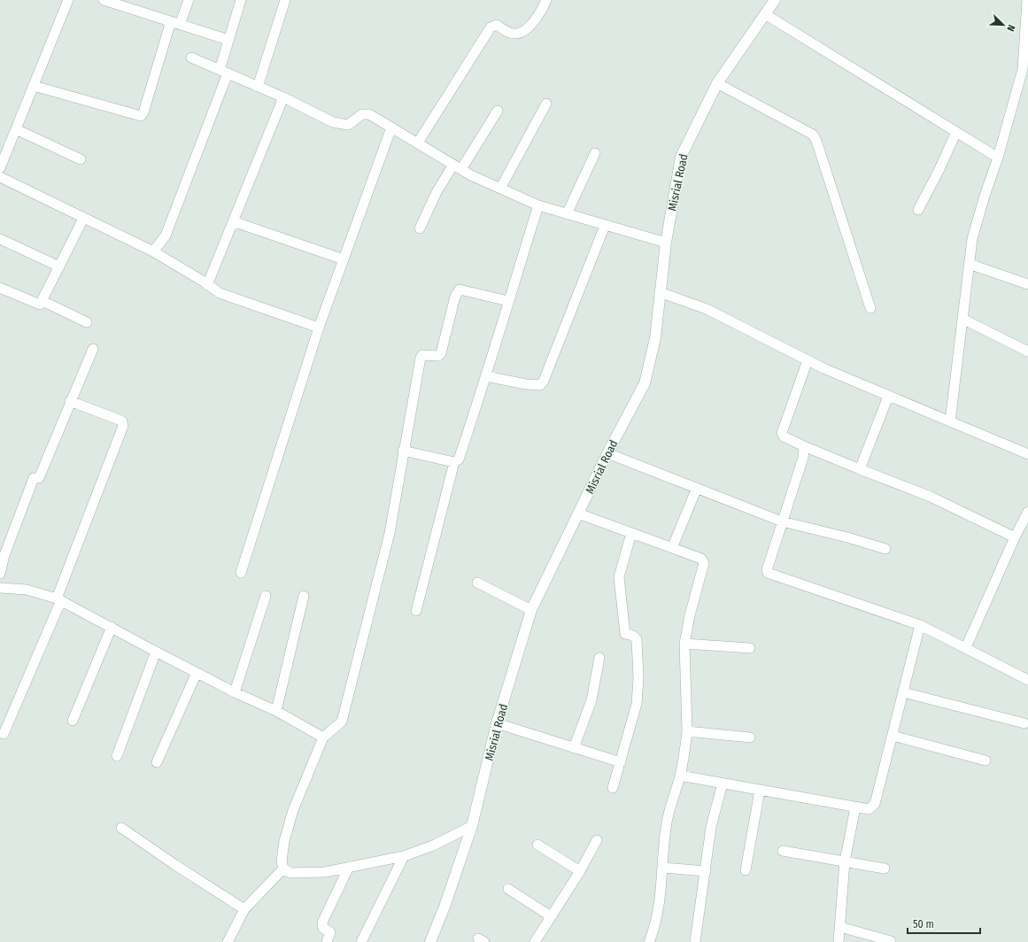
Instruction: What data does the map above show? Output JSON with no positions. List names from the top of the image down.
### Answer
{
  "streets": {
    "main road": ["Misrial Road"]
  },
  "scale_bar": "50 m",
  "north": "bottom right"
}
